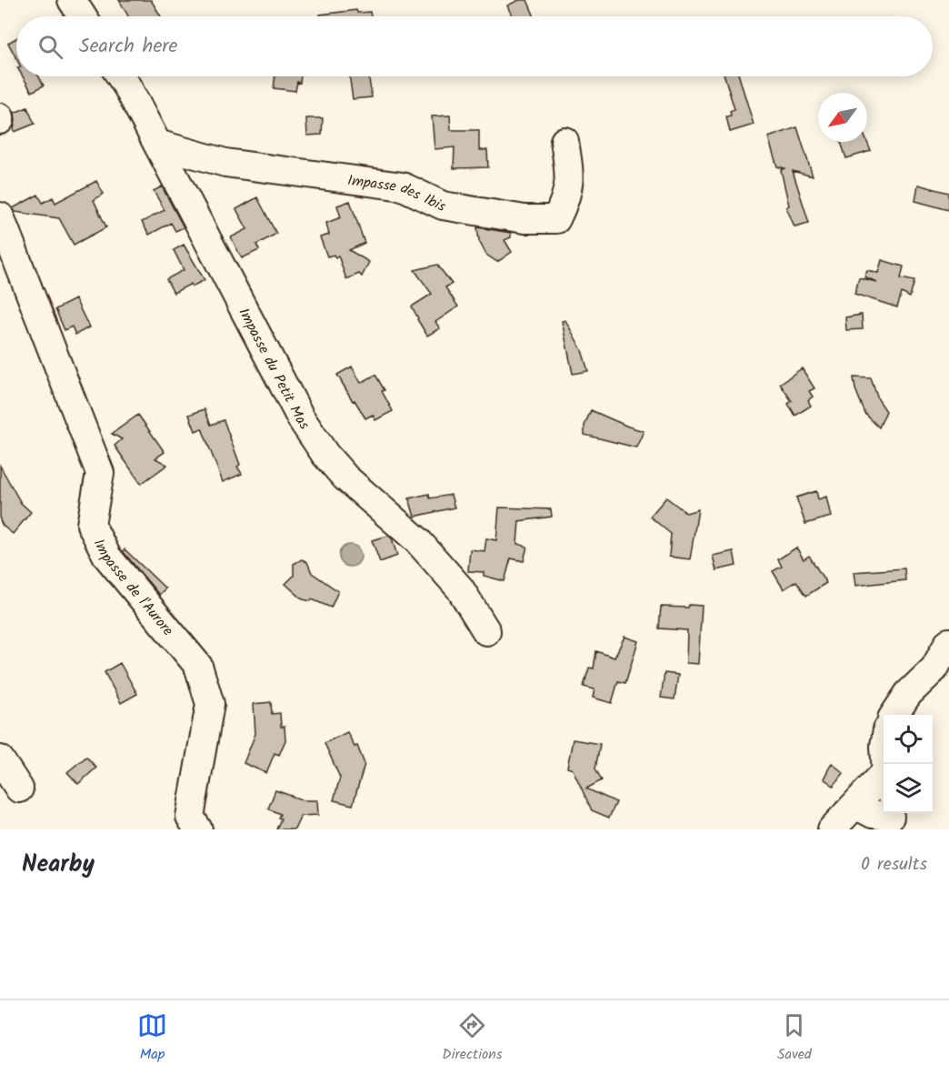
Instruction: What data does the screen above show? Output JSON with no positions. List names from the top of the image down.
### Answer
{
  "streets": {
    "street": ["Impasse des Ibis", "Impasse du Petit Mas", "Impasse de l'Aurore"]
  },
  "crossings": [
    ["Impasse des Ibis", "Impasse du Petit Mas"]
  ],
  "north": "bottom left",
  "page": {
    "search": "Search here",
    "heading": ["Nearby", "0 results"],
    "nav": ["Map", "Directions", "Saved"]
  }
}
